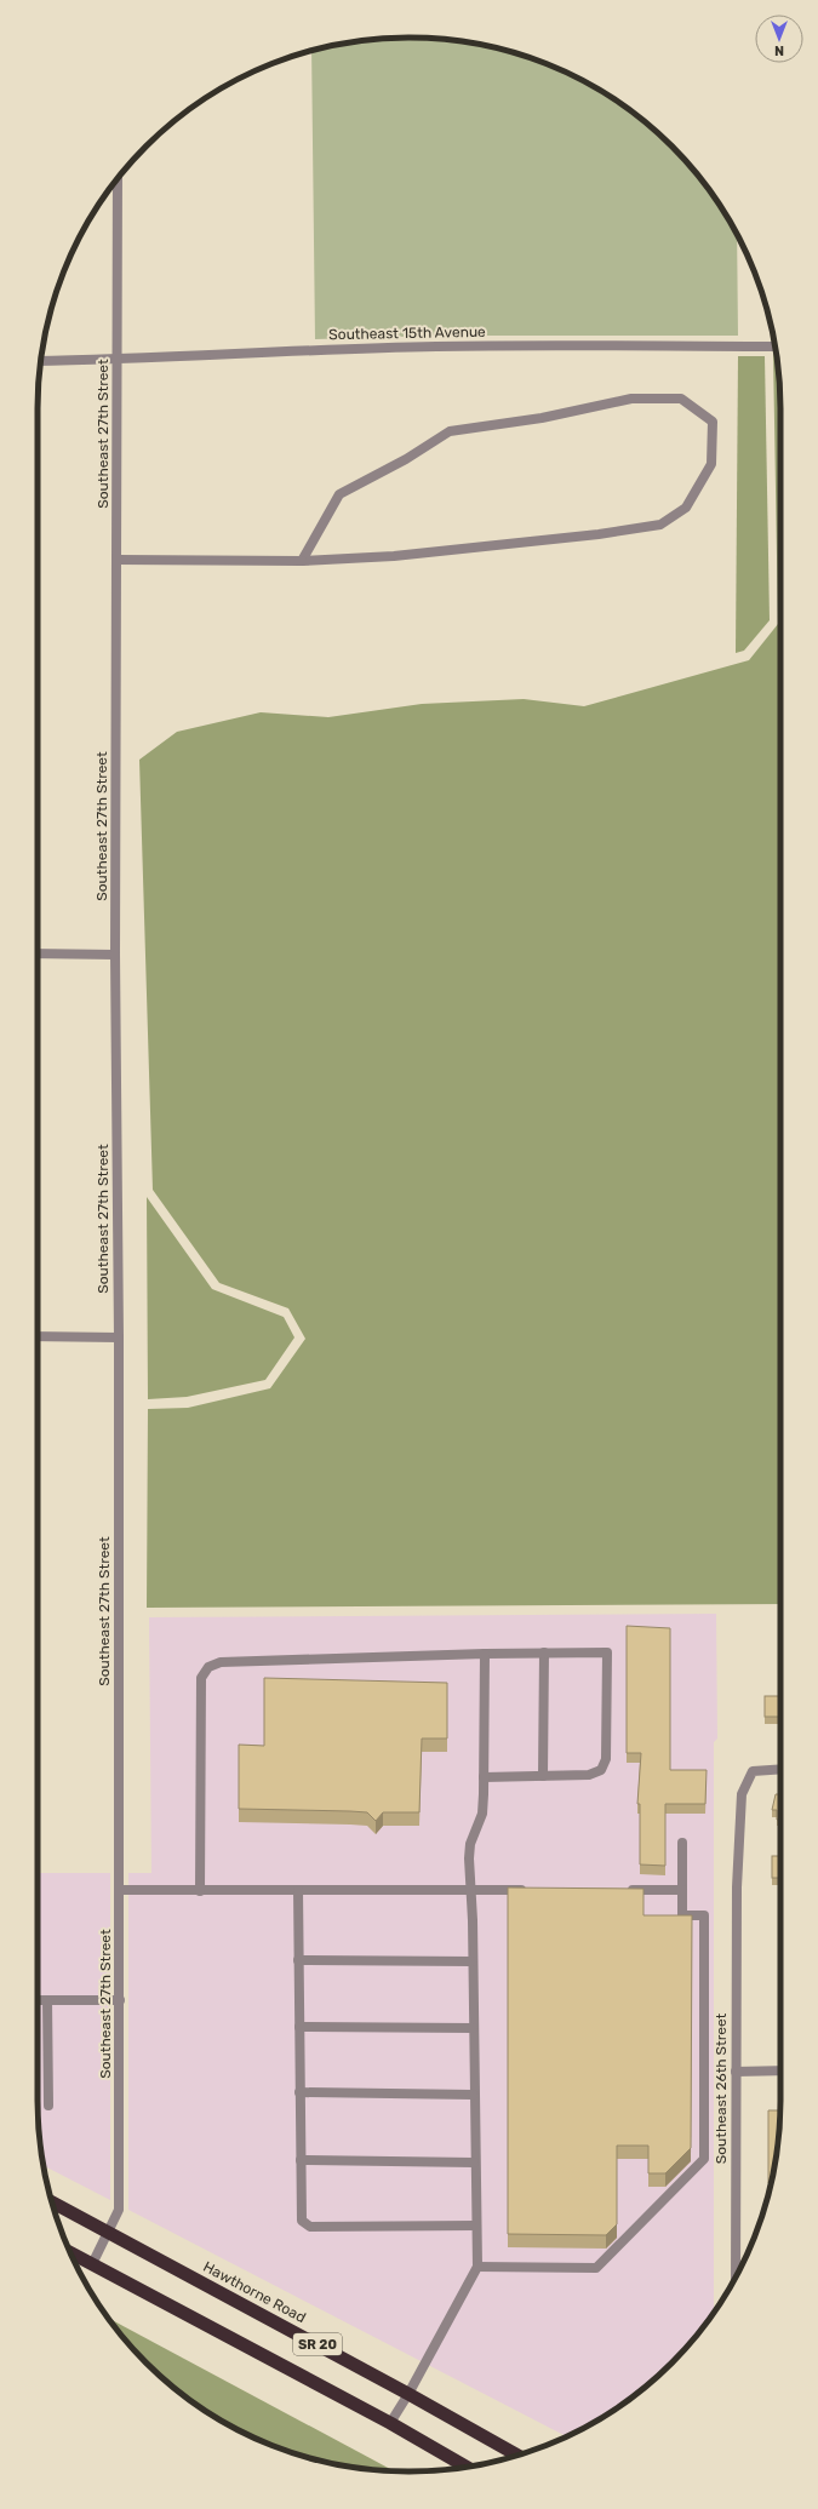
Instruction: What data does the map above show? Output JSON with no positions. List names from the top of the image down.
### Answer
{
  "streets": {
    "highway": ["Hawthorne Road", "SR 20"],
    "street": ["Southeast 15th Avenue", "Southeast 27th Street", "Southeast 26th Street"]
  },
  "crossings": [
    ["Southeast 15th Avenue", "Southeast 27th Street"],
    ["Southeast 27th Street", "Hawthorne Road"],
    ["Southeast 27th Street", "SR 20"]
  ],
  "north": "bottom"
}
